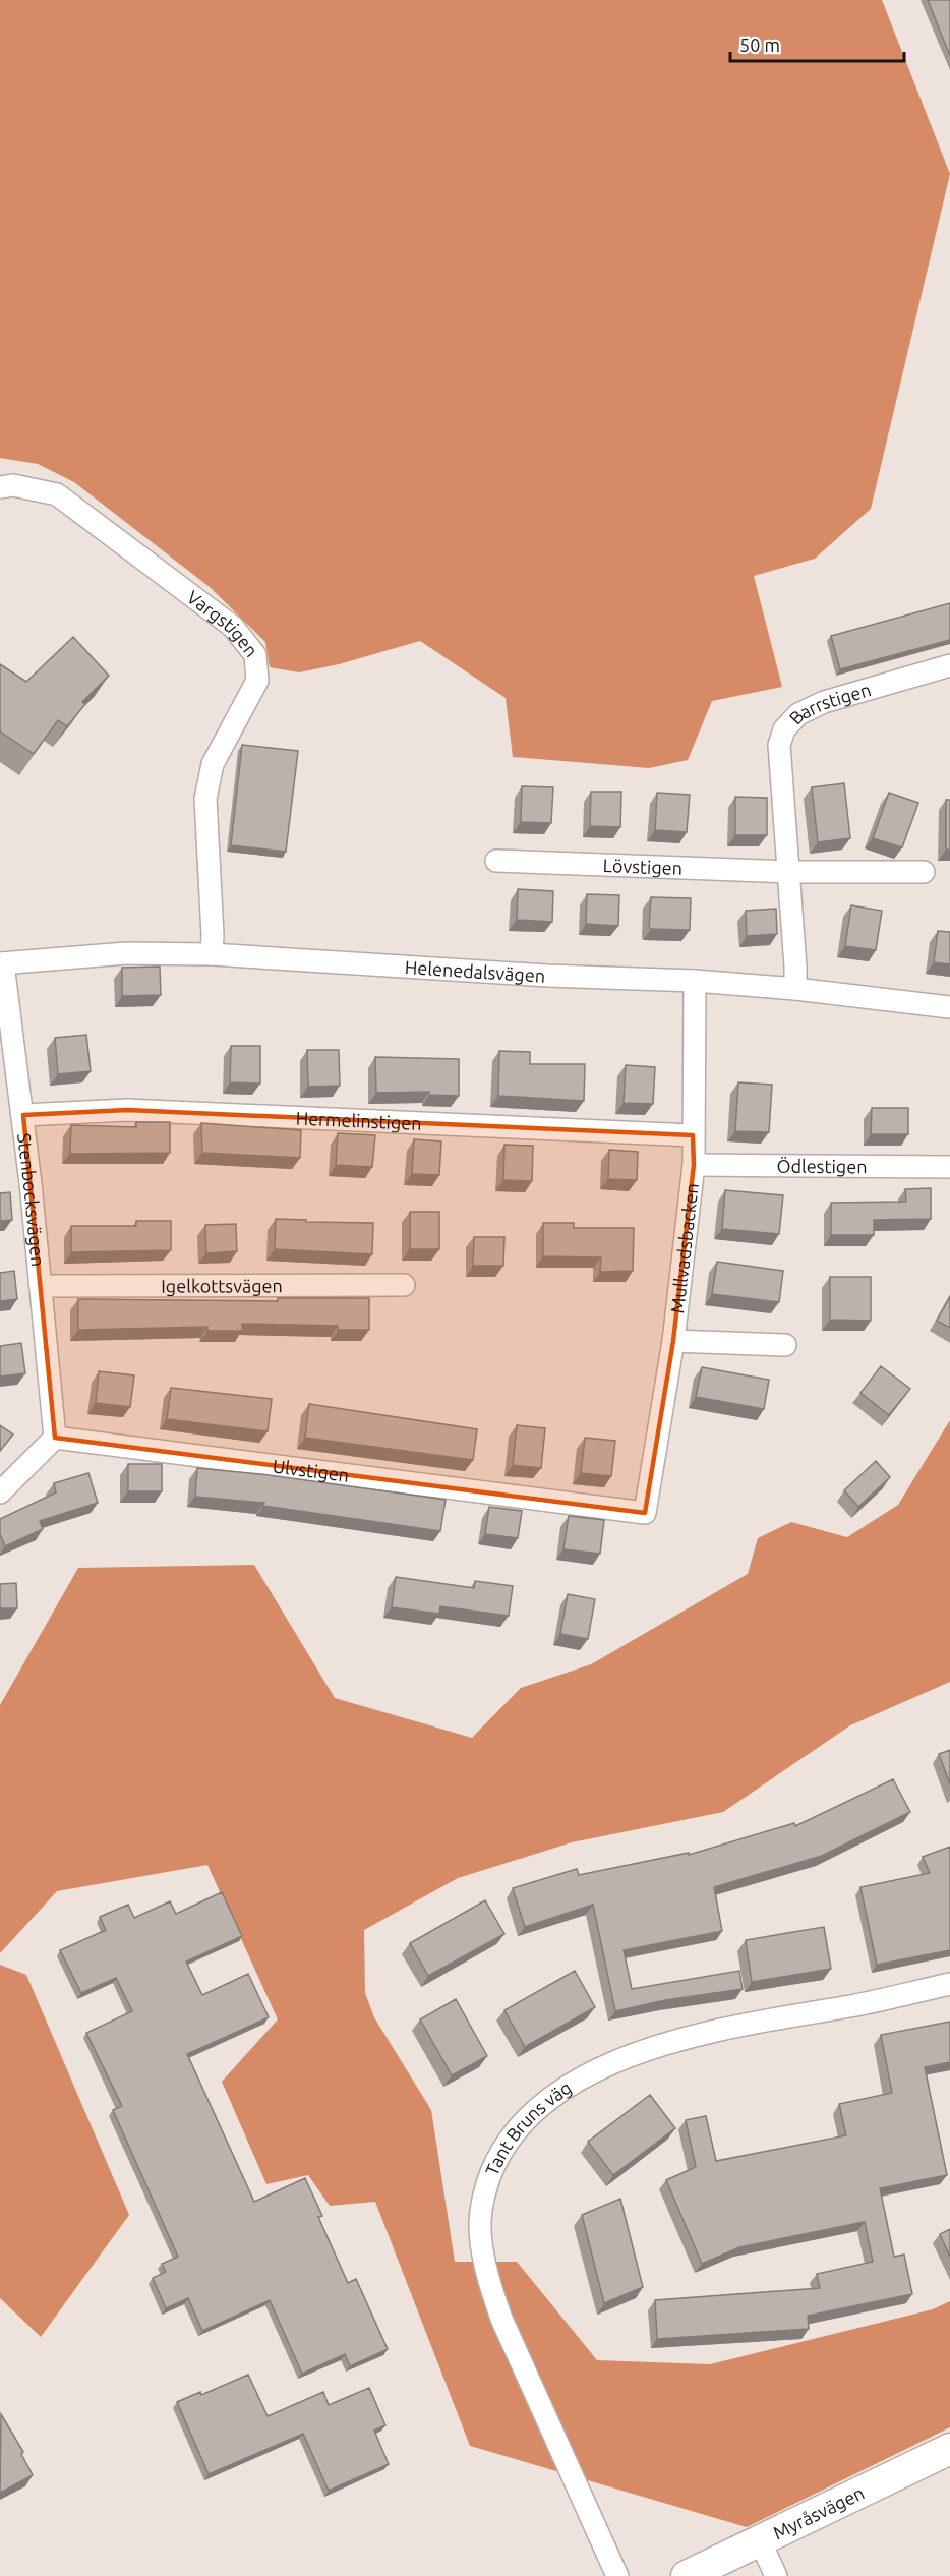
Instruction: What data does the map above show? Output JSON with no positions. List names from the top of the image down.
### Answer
{
  "streets": {
    "street": [
      "Vargstigen",
      "Barrstigen",
      "Lövstigen",
      "Helenedalsvägen",
      "Hermelinstigen",
      "Ödlestigen",
      "Stenbocksvägen",
      "Mullvadsbacken",
      "Igelkottsvägen",
      "Ulvstigen",
      "Tant Bruns väg",
      "Myråsvägen"
    ]
  },
  "crossings": [
    ["Vargstigen", "Helenedalsvägen"],
    ["Barrstigen", "Lövstigen"],
    ["Barrstigen", "Helenedalsvägen"],
    ["Helenedalsvägen", "Stenbocksvägen"],
    ["Helenedalsvägen", "Mullvadsbacken"],
    ["Hermelinstigen", "Stenbocksvägen"],
    ["Hermelinstigen", "Mullvadsbacken"],
    ["Ödlestigen", "Mullvadsbacken"],
    ["Stenbocksvägen", "Igelkottsvägen"],
    ["Stenbocksvägen", "Ulvstigen"],
    ["Mullvadsbacken", "Ulvstigen"]
  ],
  "scale_bar": "50 m"
}
